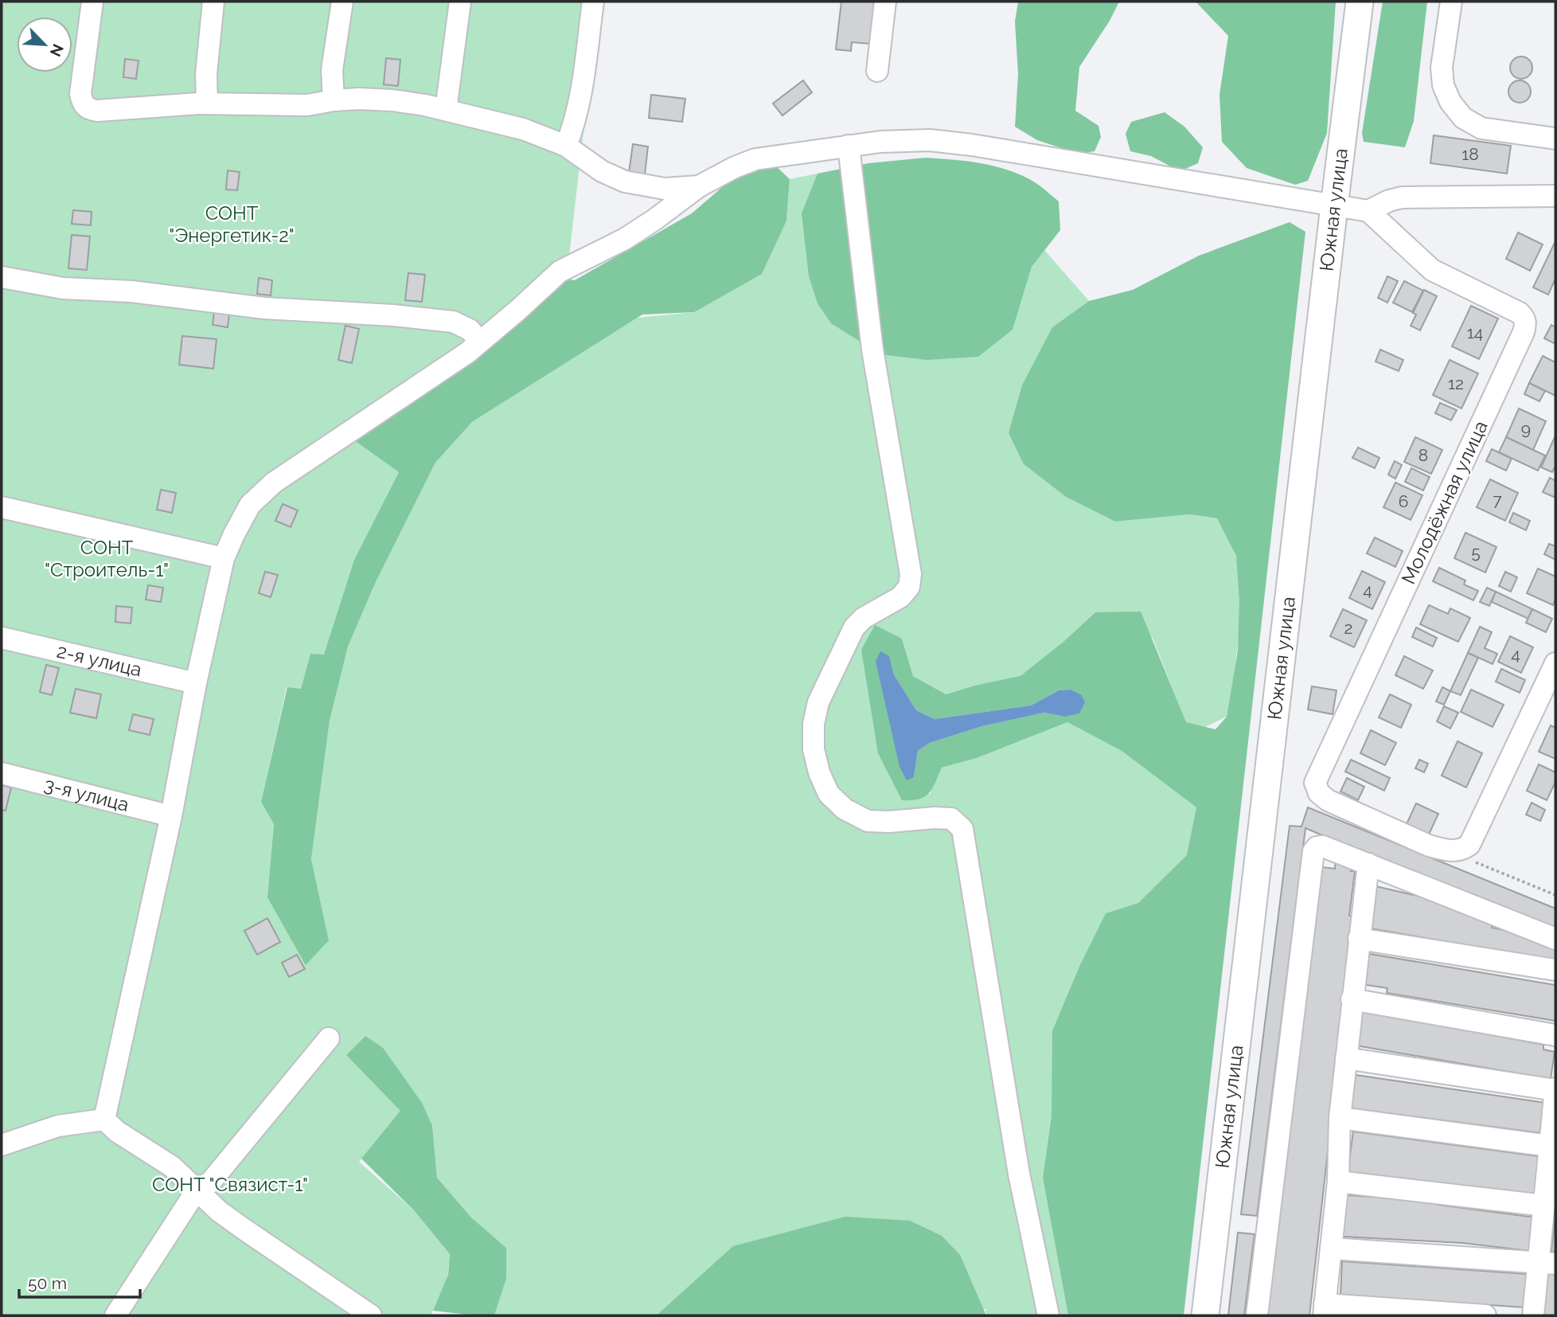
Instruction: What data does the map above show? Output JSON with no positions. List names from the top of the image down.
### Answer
{
  "streets": {
    "main road": ["Южная улица"],
    "street": ["Молодёжная улица", "2-я улица", "3-я улица"]
  },
  "parks": ["СОНТ \"Энергетик-2\"", "СОНТ \"Строитель-1\"", "СОНТ \"Связист-1\""],
  "house_numbers": [
    "18",
    "14",
    "12",
    "9",
    "8",
    "7",
    "6",
    "5",
    "4",
    "2",
    "4"
  ],
  "scale_bar": "50 m",
  "north": "bottom right"
}
